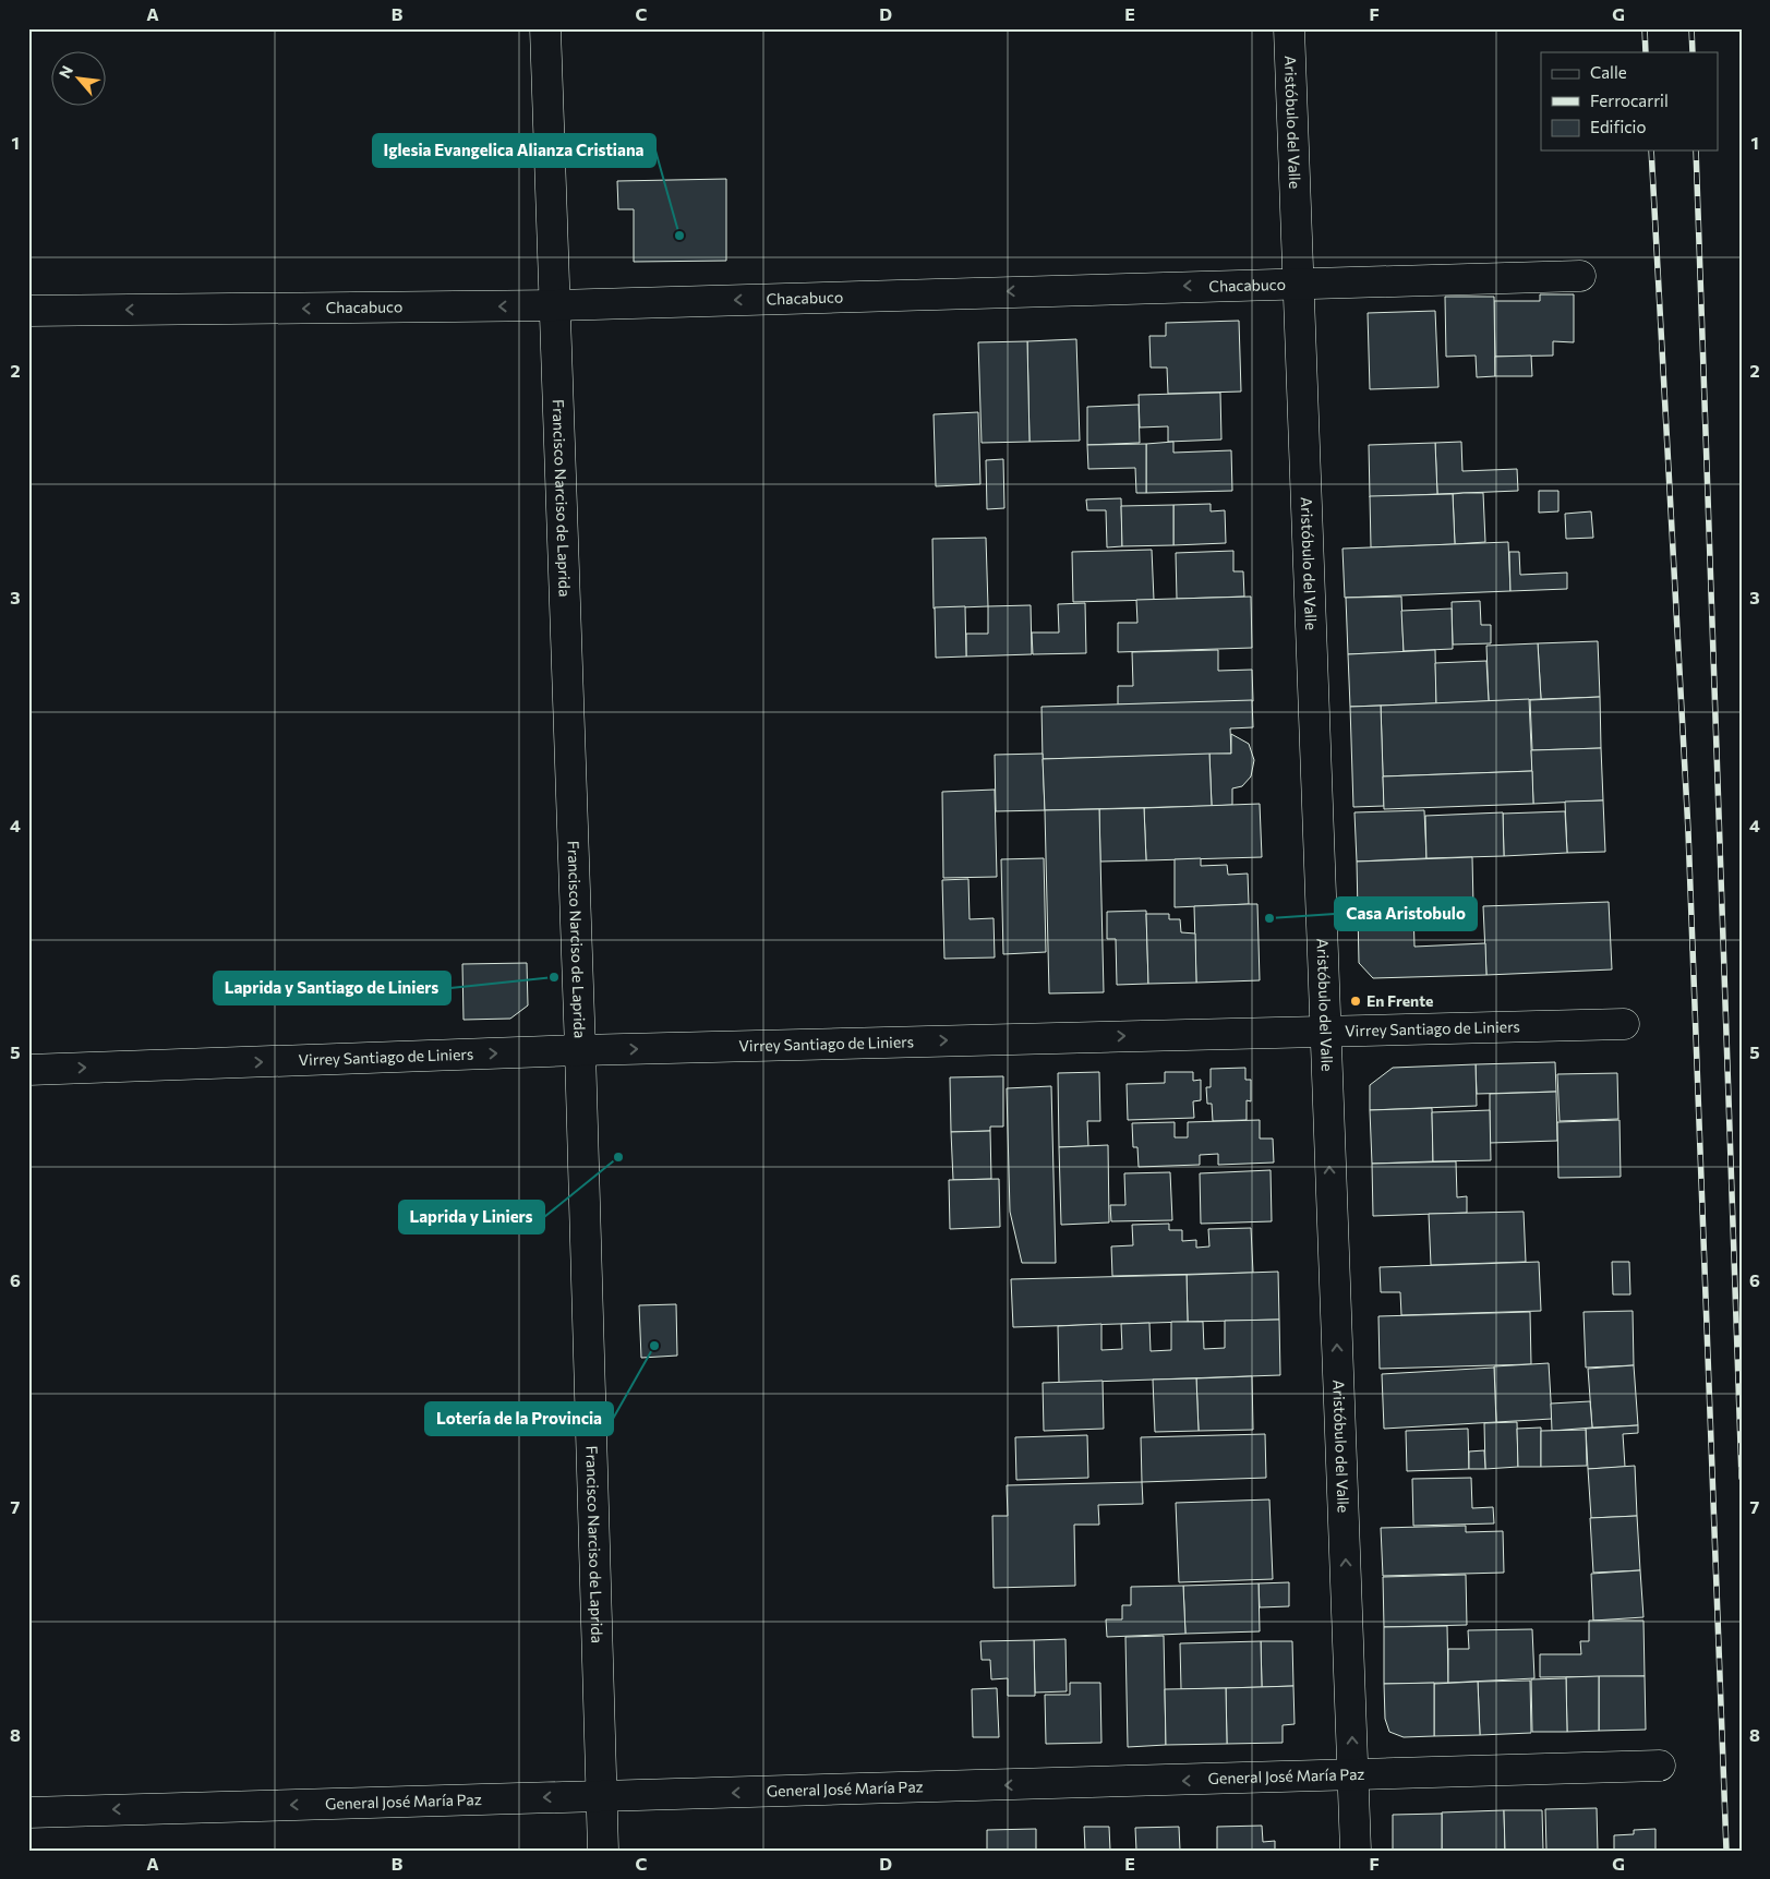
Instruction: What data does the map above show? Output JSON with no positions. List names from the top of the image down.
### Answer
{
  "streets": {
    "street": [
      "Aristóbulo del Valle",
      "Chacabuco",
      "Francisco Narciso de Laprida",
      "Virrey Santiago de Liniers",
      "General José María Paz"
    ]
  },
  "crossings": [
    ["Aristóbulo del Valle", "Chacabuco"],
    ["Aristóbulo del Valle", "Virrey Santiago de Liniers"],
    ["Aristóbulo del Valle", "General José María Paz"],
    ["Chacabuco", "Francisco Narciso de Laprida"],
    ["Francisco Narciso de Laprida", "Virrey Santiago de Liniers"],
    ["Francisco Narciso de Laprida", "General José María Paz"]
  ],
  "one_way": [
    "Aristóbulo del Valle",
    "Chacabuco",
    "Virrey Santiago de Liniers",
    "General José María Paz"
  ],
  "places": [
    "Iglesia Evangelica Alianza Cristiana",
    "Casa Aristobulo",
    "Laprida y Santiago de Liniers",
    "En Frente",
    "Laprida y Liniers",
    "Lotería de la Provincia"
  ],
  "legend": ["Calle", "Ferrocarril", "Edificio"],
  "north": "top left",
  "grid": {
    "columns": [
      "A",
      "B",
      "C",
      "D",
      "E",
      "F",
      "G"
    ],
    "rows": [
      "1",
      "2",
      "3",
      "4",
      "5",
      "6",
      "7",
      "8"
    ]
  }
}
